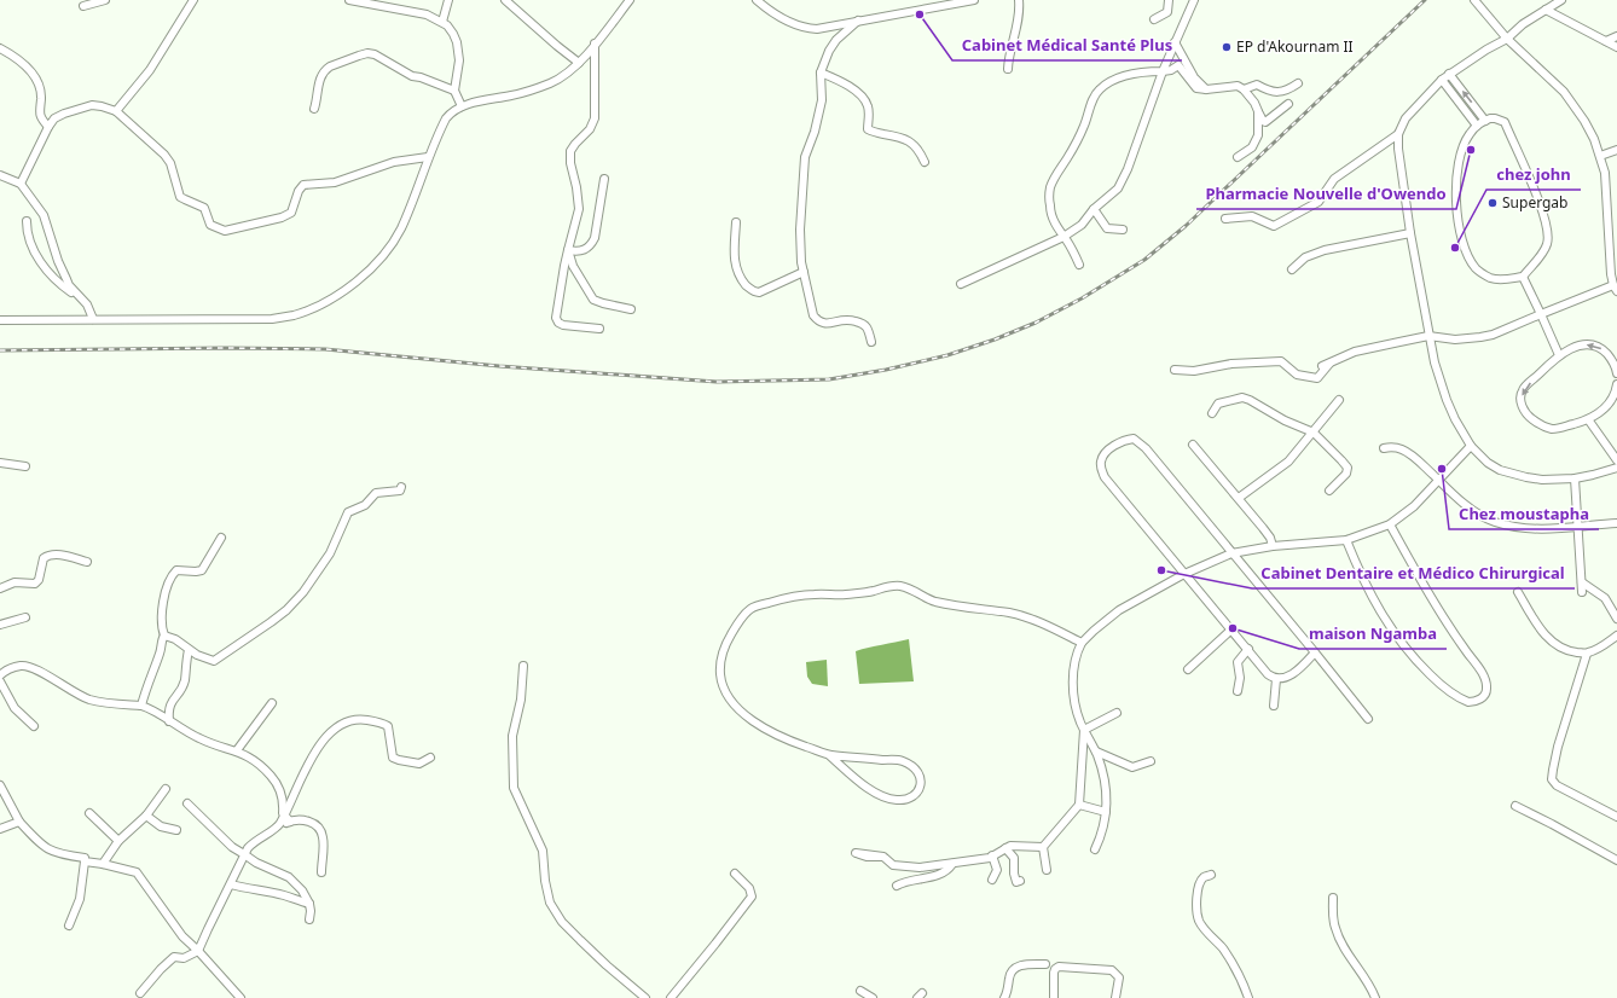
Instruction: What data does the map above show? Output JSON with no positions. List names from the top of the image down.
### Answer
{
  "places": [
    "Cabinet Médical Santé Plus",
    "EP d'Akournam II",
    "Pharmacie Nouvelle d'Owendo",
    "Supergab",
    "chez john",
    "Chez moustapha",
    "Cabinet Dentaire et Médico Chirurgical",
    "maison Ngamba"
  ]
}
